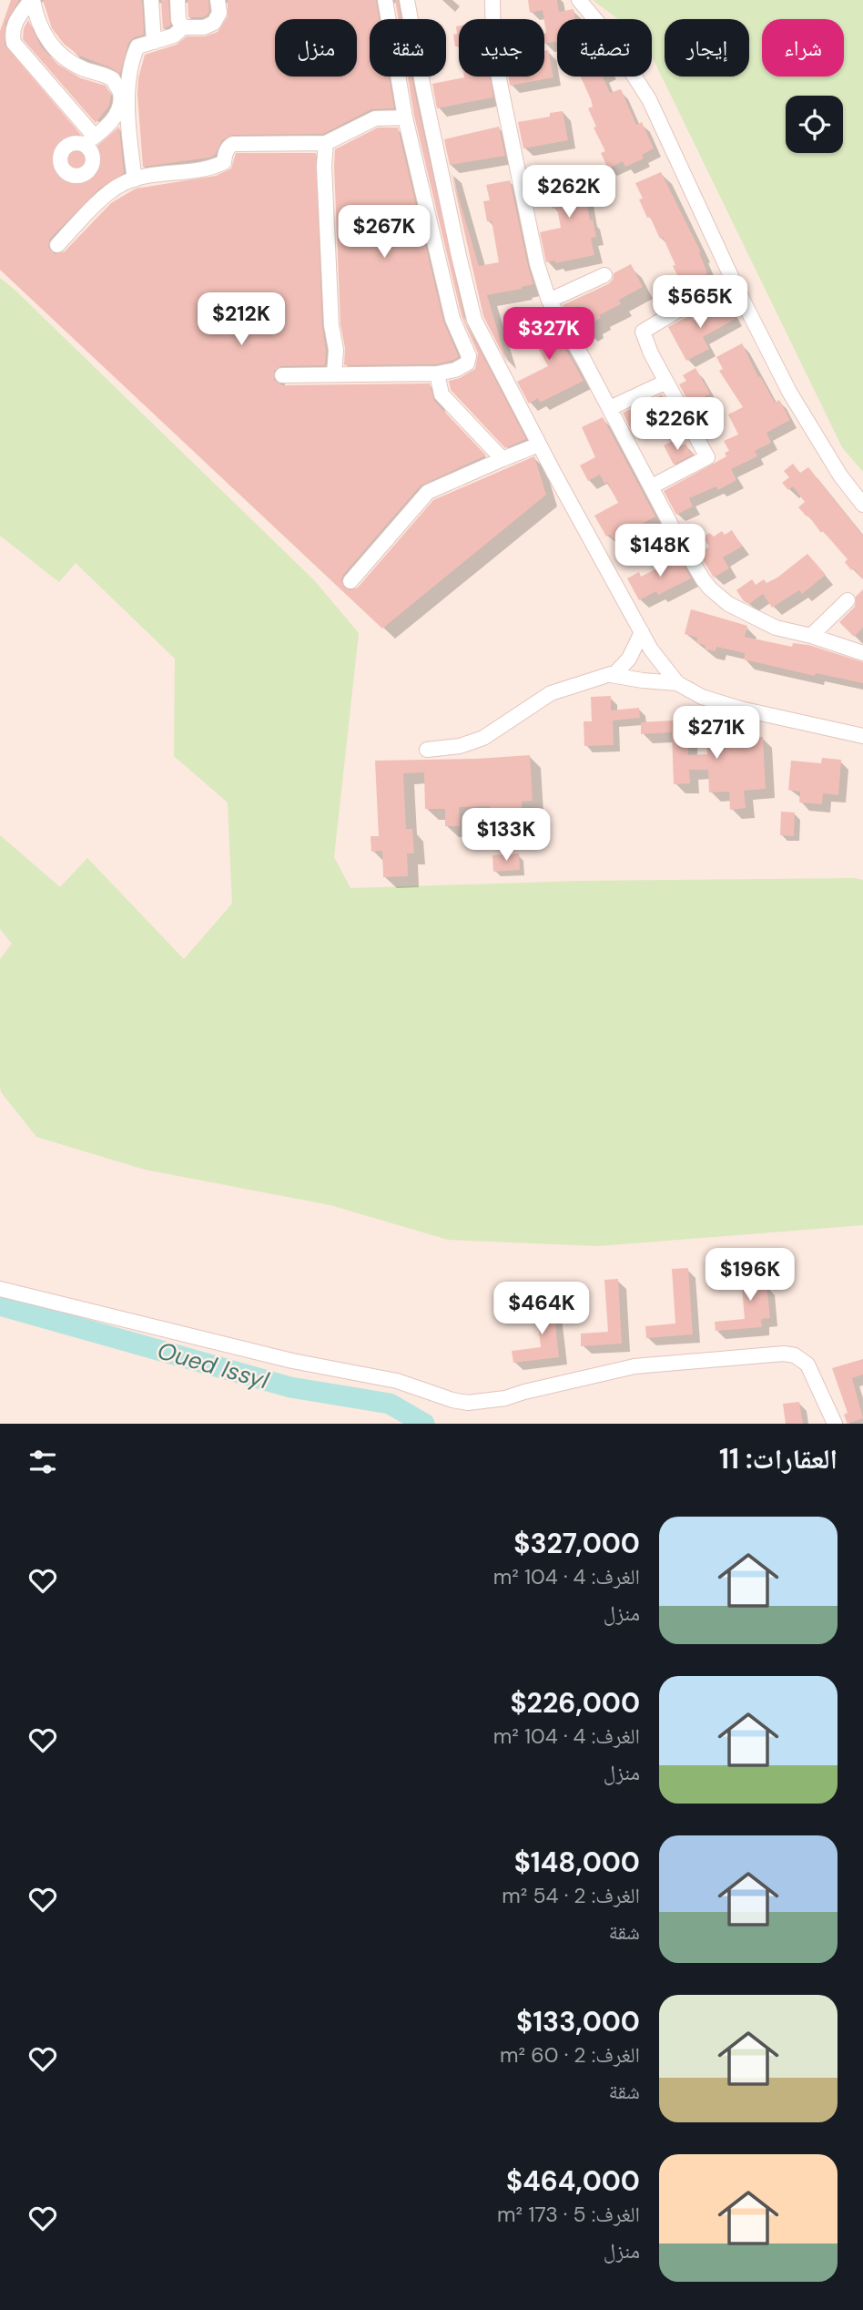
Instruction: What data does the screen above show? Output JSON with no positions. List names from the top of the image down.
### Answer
{
  "water": ["Oued Issyl"],
  "page": {
    "chip": [
      "شراء",
      "إيجار",
      "تصفية",
      "جديد",
      "شقة",
      "منزل"
    ],
    "price": [
      "$262K",
      "$267K",
      "$565K",
      "$212K",
      "$327K",
      "$226K",
      "$148K",
      "$271K",
      "$133K",
      "$196K",
      "$464K"
    ],
    "heading": "العقارات: 11",
    "list": [
      {
        "name": "$327,000",
        "note": "الغرف: 4 · 104 m² · منزل"
      },
      {
        "name": "$226,000",
        "note": "الغرف: 4 · 104 m² · منزل"
      },
      {
        "name": "$148,000",
        "note": "الغرف: 2 · 54 m² · شقة"
      },
      {
        "name": "$133,000",
        "note": "الغرف: 2 · 60 m² · شقة"
      },
      {
        "name": "$464,000",
        "note": "الغرف: 5 · 173 m² · منزل"
      }
    ]
  }
}
